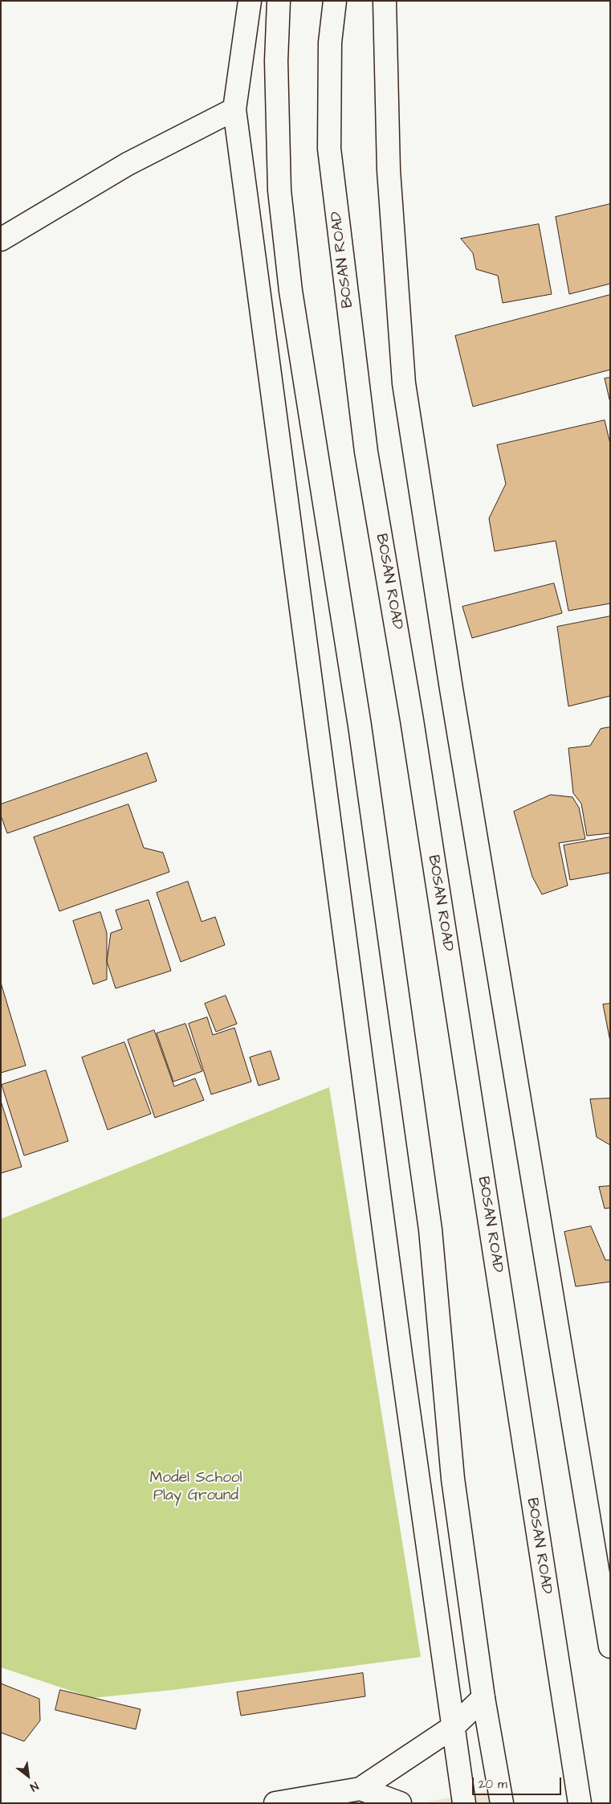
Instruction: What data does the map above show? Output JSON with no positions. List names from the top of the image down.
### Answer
{
  "streets": {
    "main road": ["BOSAN ROAD"]
  },
  "parks": ["Model School Play Ground"],
  "scale_bar": "20 m",
  "north": "bottom right"
}
